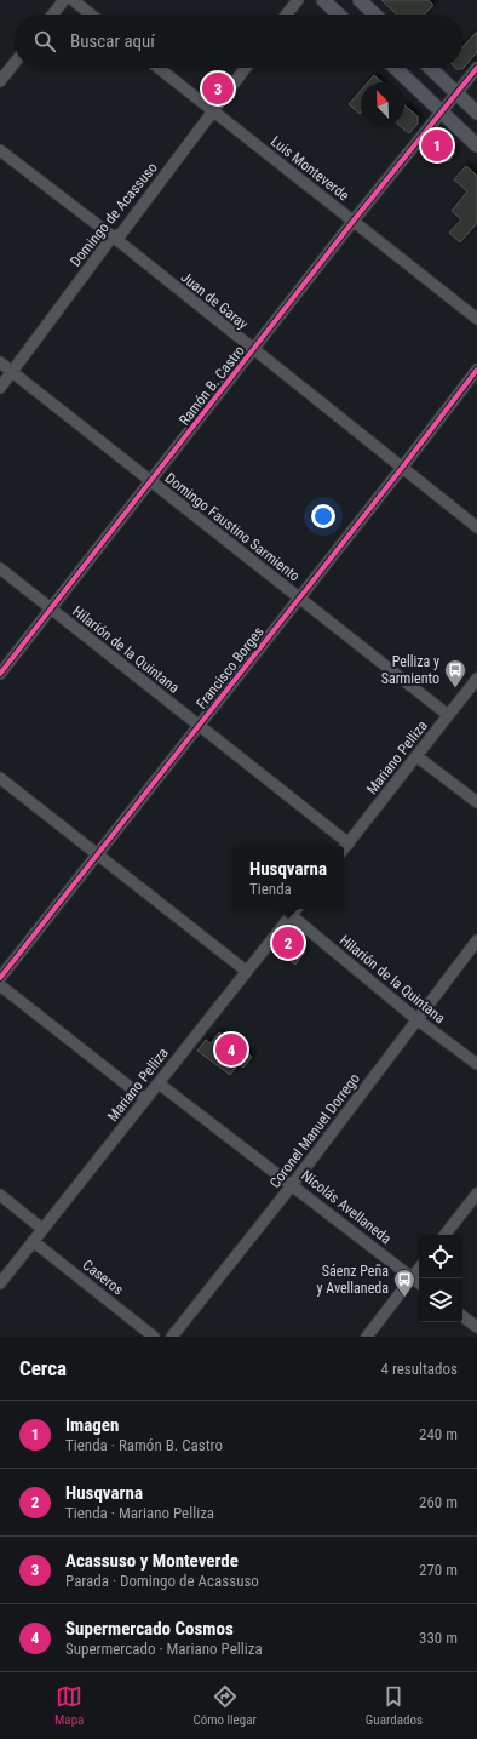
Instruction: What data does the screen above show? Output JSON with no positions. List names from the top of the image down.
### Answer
{
  "streets": {
    "street": [
      "Luis Monteverde",
      "Domingo de Acassuso",
      "Juan de Garay",
      "Ramón B. Castro",
      "Domingo Faustino Sarmiento",
      "Hilarión de la Quintana",
      "Francisco Borges",
      "Mariano Pelliza",
      "Coronel Manuel Dorrego",
      "Nicolás Avellaneda",
      "Caseros"
    ]
  },
  "crossings": [
    ["Luis Monteverde", "Domingo de Acassuso"],
    ["Luis Monteverde", "Ramón B. Castro"],
    ["Domingo de Acassuso", "Juan de Garay"],
    ["Domingo de Acassuso", "Domingo Faustino Sarmiento"],
    ["Juan de Garay", "Ramón B. Castro"],
    ["Juan de Garay", "Francisco Borges"],
    ["Ramón B. Castro", "Domingo Faustino Sarmiento"],
    ["Ramón B. Castro", "Hilarión de la Quintana"],
    ["Domingo Faustino Sarmiento", "Francisco Borges"],
    ["Domingo Faustino Sarmiento", "Mariano Pelliza"],
    ["Hilarión de la Quintana", "Francisco Borges"],
    ["Hilarión de la Quintana", "Mariano Pelliza"],
    ["Hilarión de la Quintana", "Coronel Manuel Dorrego"],
    ["Mariano Pelliza", "Nicolás Avellaneda"],
    ["Mariano Pelliza", "Caseros"],
    ["Coronel Manuel Dorrego", "Nicolás Avellaneda"]
  ],
  "places": {
    "bus stop": ["Pelliza y Sarmiento", "Sáenz Peña y Avellaneda"]
  },
  "north": "top left",
  "page": {
    "search": "Buscar aquí",
    "pins": [
      "3",
      "1",
      "2",
      "4"
    ],
    "popup": ["Husqvarna", "Tienda"],
    "heading": ["Cerca", "4 resultados"],
    "list": [
      {
        "mark": "1",
        "name": "Imagen",
        "note": "Tienda · Ramón B. Castro",
        "value": "240 m"
      },
      {
        "mark": "2",
        "name": "Husqvarna",
        "note": "Tienda · Mariano Pelliza",
        "value": "260 m"
      },
      {
        "mark": "3",
        "name": "Acassuso y Monteverde",
        "note": "Parada · Domingo de Acassuso",
        "value": "270 m"
      },
      {
        "mark": "4",
        "name": "Supermercado Cosmos",
        "note": "Supermercado · Mariano Pelliza",
        "value": "330 m"
      }
    ],
    "nav": ["Mapa", "Cómo llegar", "Guardados"]
  }
}
